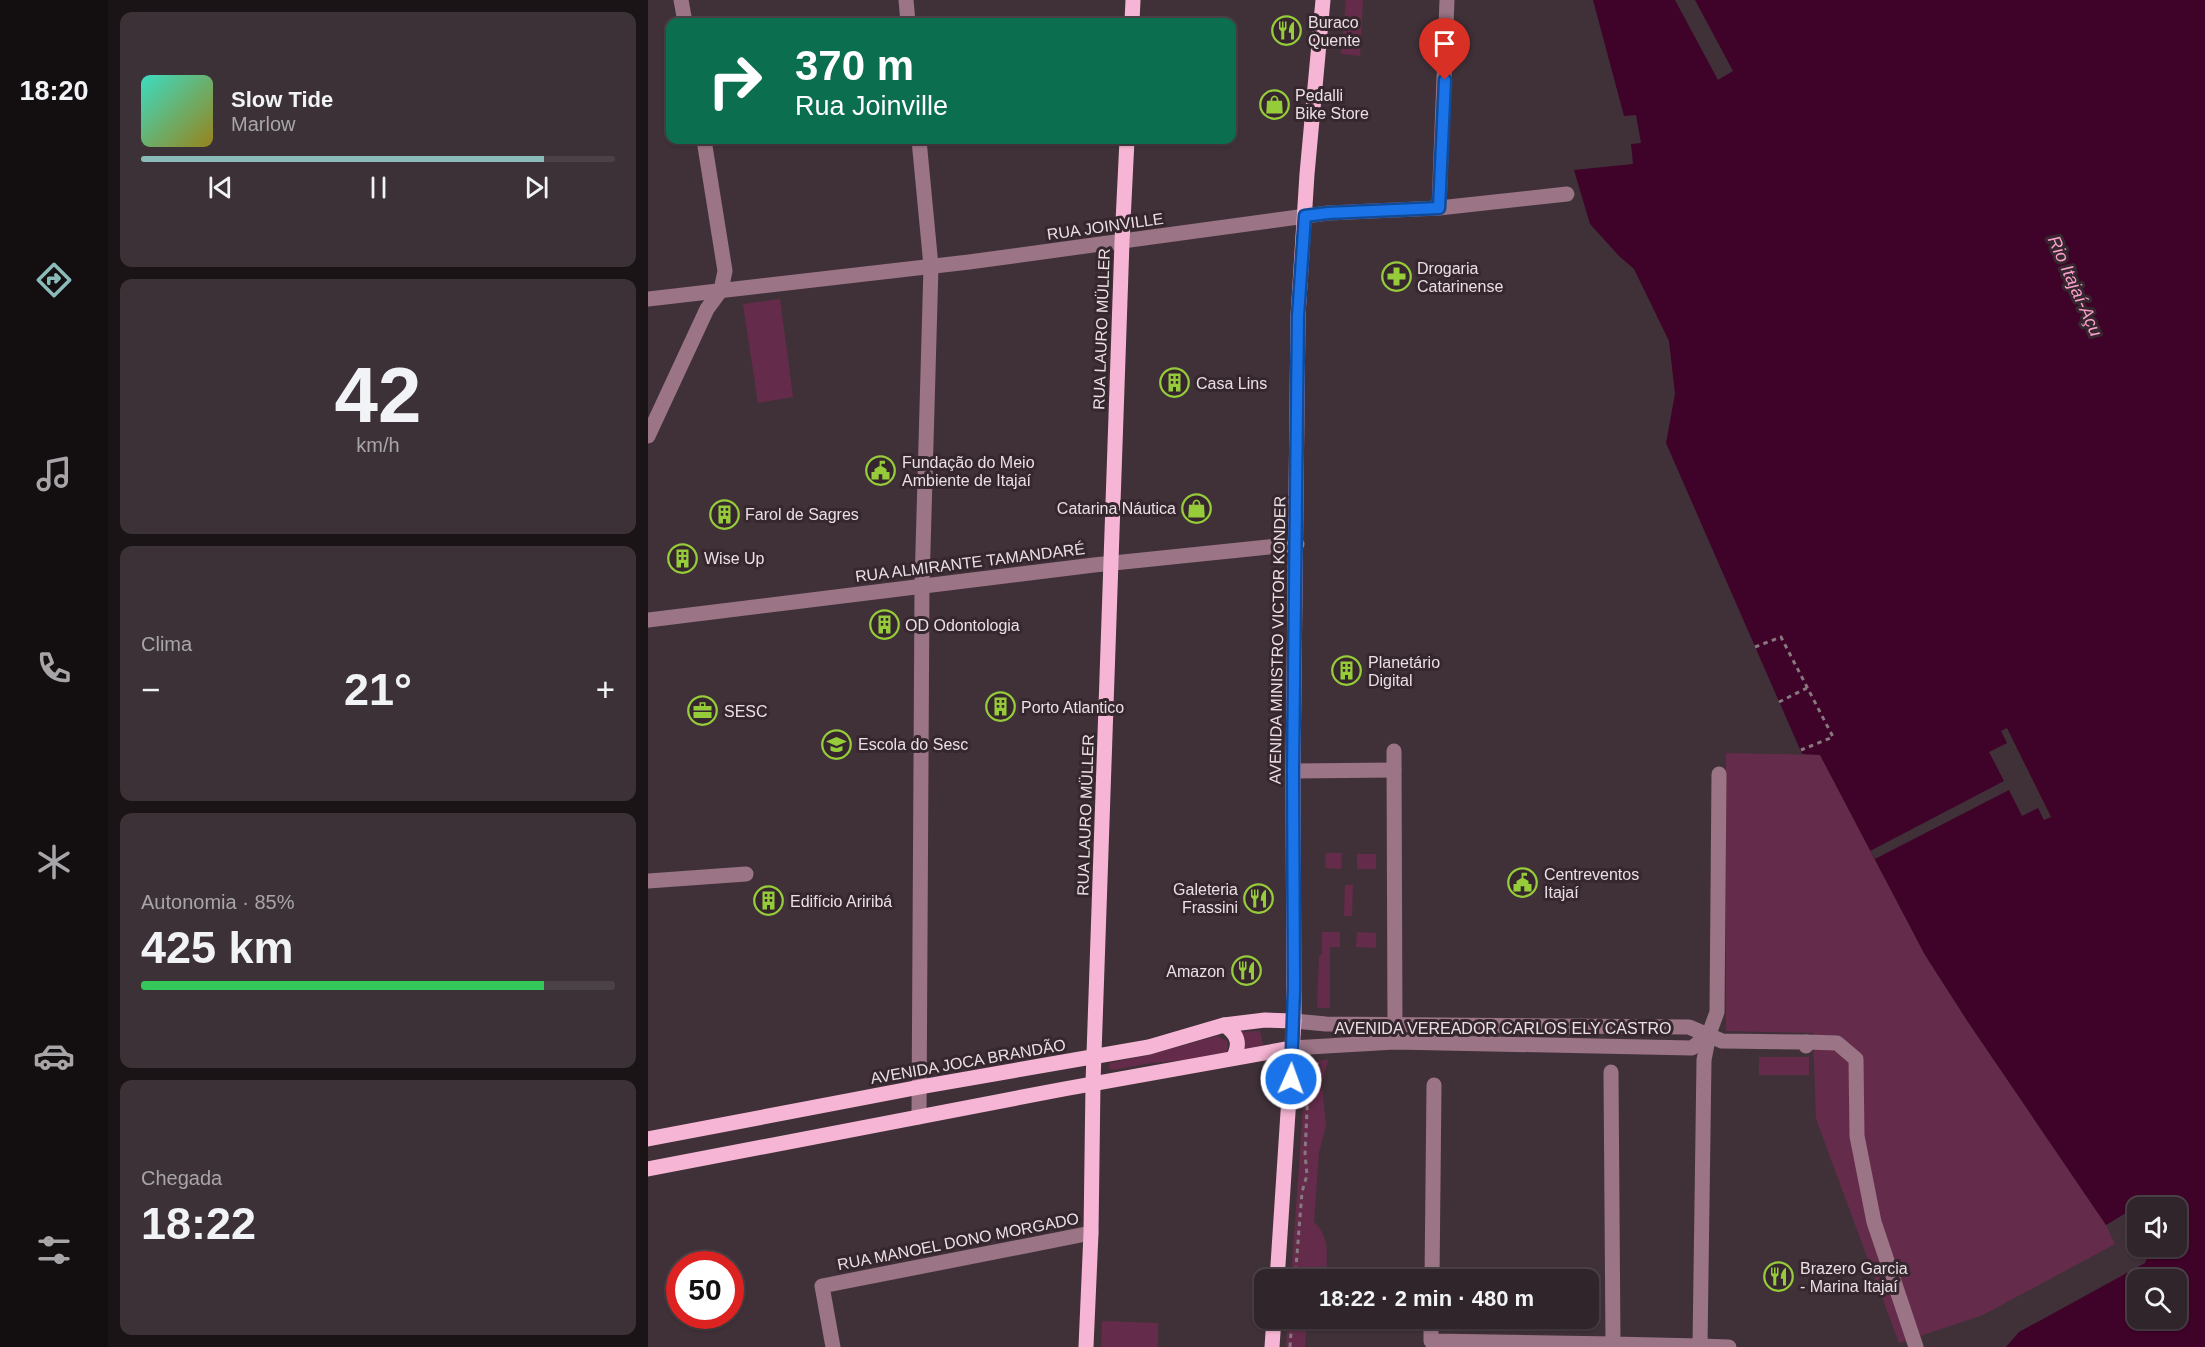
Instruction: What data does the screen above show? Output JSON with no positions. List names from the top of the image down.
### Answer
{
  "streets": {
    "main road": ["RUA LAURO MÜLLER", "AVENIDA MINISTRO VICTOR KONDER", "AVENIDA JOCA BRANDÃO"],
    "street": [
      "RUA JOINVILLE",
      "RUA ALMIRANTE TAMANDARÉ",
      "AVENIDA VEREADOR CARLOS ELY CASTRO",
      "RUA MANOEL DONO MORGADO"
    ]
  },
  "crossings": [
    ["RUA JOINVILLE", "RUA LAURO MÜLLER"],
    ["RUA JOINVILLE", "AVENIDA MINISTRO VICTOR KONDER"],
    ["RUA LAURO MÜLLER", "RUA ALMIRANTE TAMANDARÉ"],
    ["RUA LAURO MÜLLER", "AVENIDA JOCA BRANDÃO"],
    ["RUA LAURO MÜLLER", "RUA MANOEL DONO MORGADO"],
    ["RUA ALMIRANTE TAMANDARÉ", "AVENIDA MINISTRO VICTOR KONDER"],
    ["AVENIDA MINISTRO VICTOR KONDER", "AVENIDA VEREADOR CARLOS ELY CASTRO"],
    ["AVENIDA MINISTRO VICTOR KONDER", "AVENIDA JOCA BRANDÃO"],
    ["AVENIDA VEREADOR CARLOS ELY CASTRO", "AVENIDA JOCA BRANDÃO"]
  ],
  "water": ["Rio Itajaí-Açu"],
  "places": {
    "restaurant": [
      "Buraco Quente",
      "Galeteria Frassini",
      "Amazon",
      "Brazero Garcia - Marina Itajaí"
    ],
    "shop": ["Pedalli Bike Store", "Catarina Náutica"],
    "pharmacy": ["Drogaria Catarinense"],
    "building": [
      "Casa Lins",
      "Farol de Sagres",
      "Wise Up",
      "OD Odontologia",
      "Planetário Digital",
      "Porto Atlantico",
      "Edifício Ariribá"
    ],
    "public building": ["Fundação do Meio Ambiente de Itajaí", "Centreventos Itajaí"],
    "office": ["SESC"],
    "school or university": ["Escola do Sesc"]
  },
  "page": {
    "tabs": "18:20",
    "turn": ["370 m", "Rua Joinville"],
    "song": ["Slow Tide", "Marlow"],
    "tile": [
      ["42", "km/h"],
      "Clima",
      ["Autonomia · 85%", "425 km"],
      ["Chegada", "18:22"]
    ],
    "heat": ["−", "21°", "+"],
    "limit": "50",
    "trip": "18:22 · 2 min · 480 m"
  }
}
